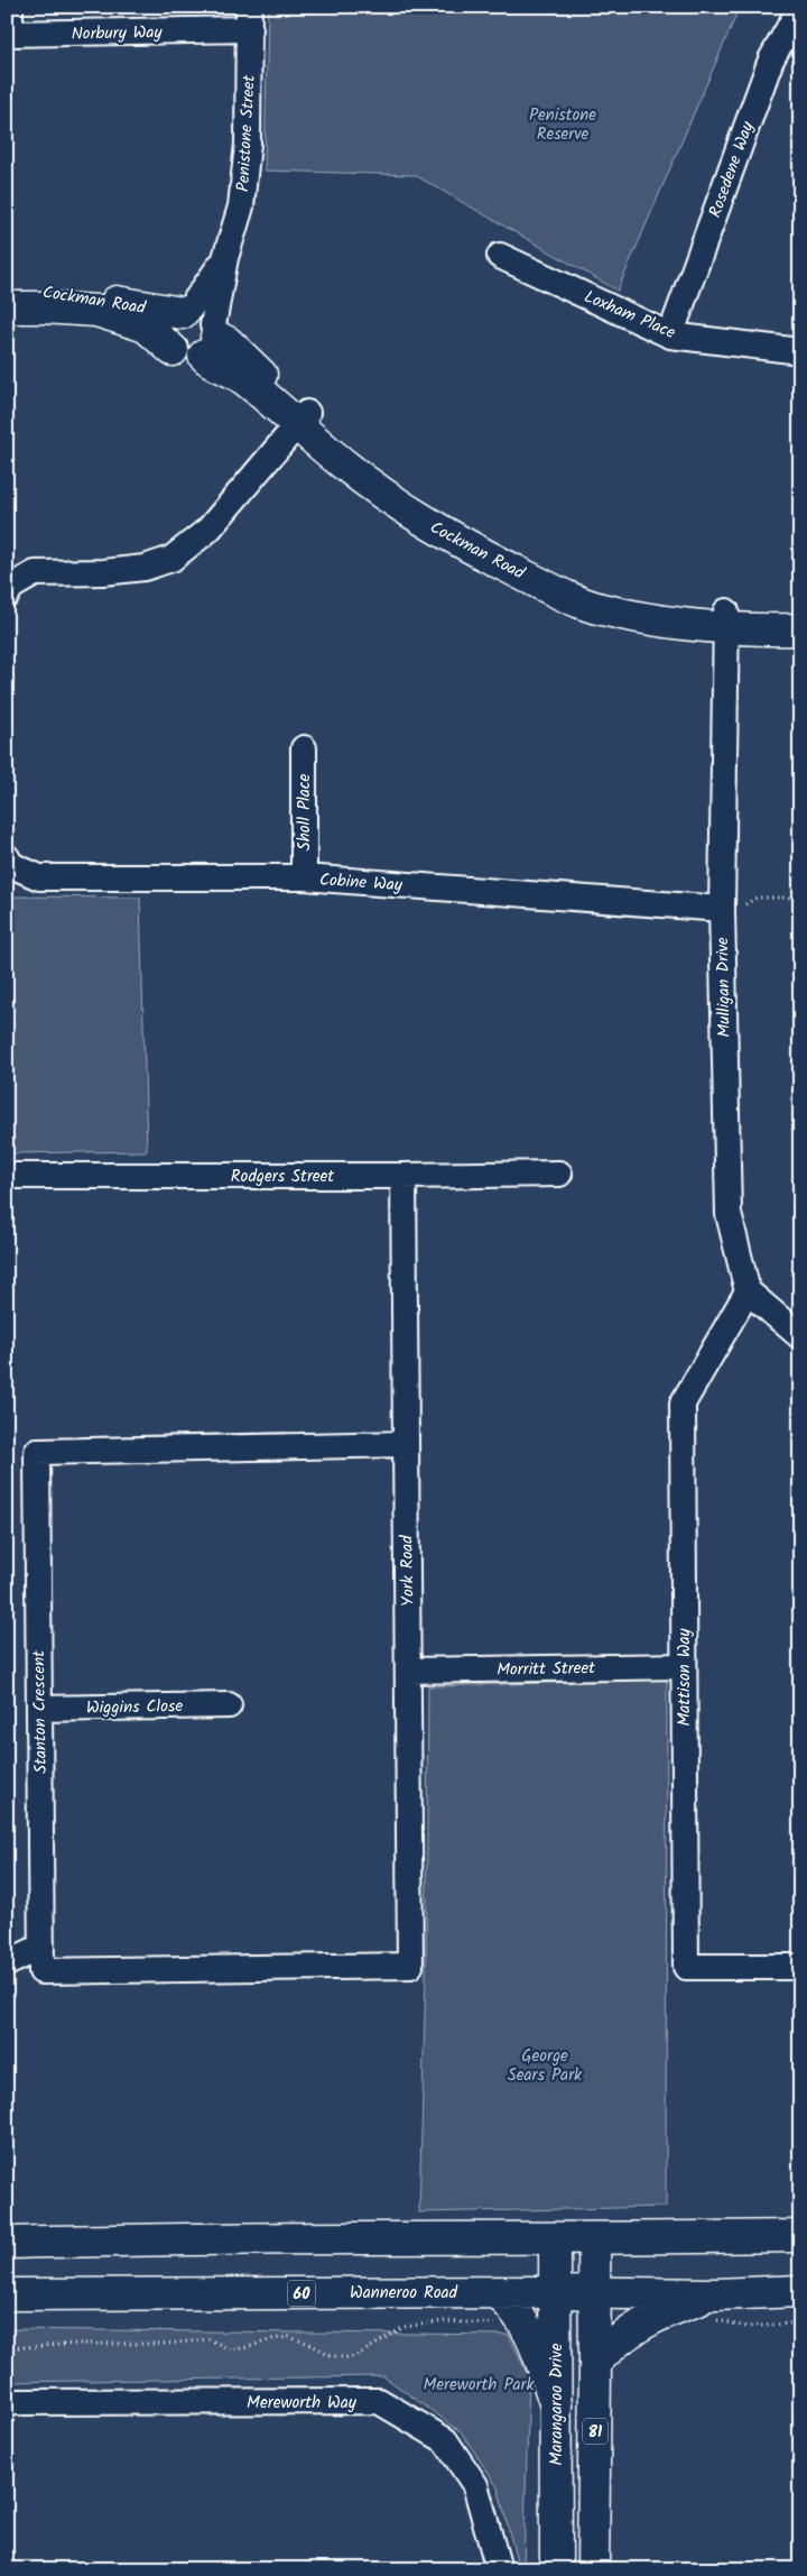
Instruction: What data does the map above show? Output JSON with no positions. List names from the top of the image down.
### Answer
{
  "streets": {
    "main road": [
      "Cockman Road",
      "Wanneroo Road",
      "60",
      "Marangaroo Drive",
      "81"
    ],
    "street": [
      "Norbury Way",
      "Penistone Street",
      "Rosedene Way",
      "Loxham Place",
      "Sholl Place",
      "Cobine Way",
      "Mulligan Drive",
      "Rodgers Street",
      "York Road",
      "Morritt Street",
      "Mattison Way",
      "Wiggins Close",
      "Stanton Crescent",
      "Mereworth Way"
    ]
  },
  "crossings": [
    ["Norbury Way", "Penistone Street"],
    ["Penistone Street", "Cockman Road"],
    ["Rosedene Way", "Loxham Place"],
    ["Cockman Road", "Mulligan Drive"],
    ["Sholl Place", "Cobine Way"],
    ["Cobine Way", "Mulligan Drive"],
    ["Mulligan Drive", "Mattison Way"],
    ["Rodgers Street", "York Road"],
    ["York Road", "Morritt Street"],
    ["York Road", "Stanton Crescent"],
    ["Morritt Street", "Mattison Way"],
    ["Wiggins Close", "Stanton Crescent"],
    ["Wanneroo Road", "Marangaroo Drive"],
    ["Wanneroo Road", "81"]
  ],
  "parks": ["Penistone Reserve", "George Sears Park", "Mereworth Park"]
}
